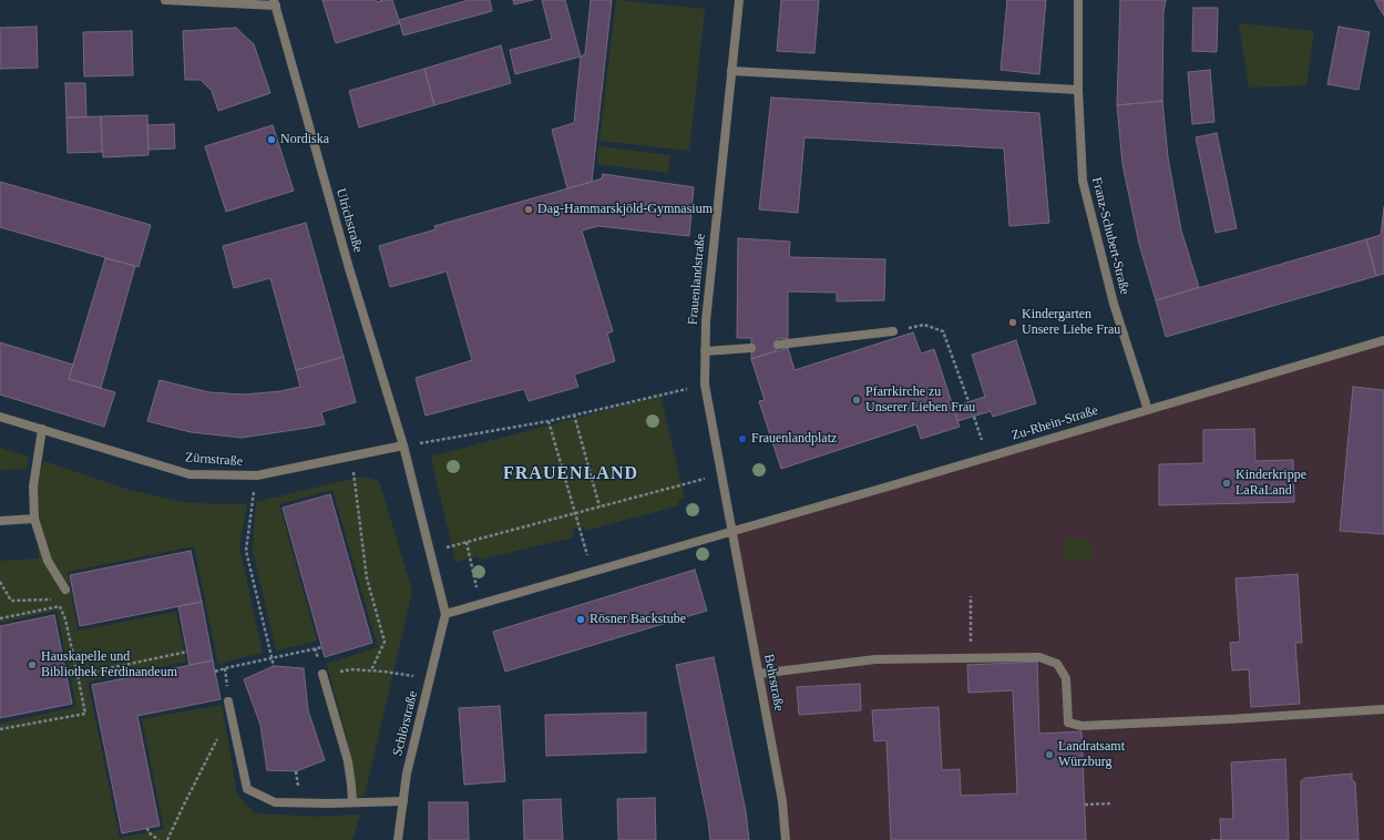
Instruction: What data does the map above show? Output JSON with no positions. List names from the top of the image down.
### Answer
{
  "streets": {
    "street": [
      "Ulrichstraße",
      "Franz-Schubert-Straße",
      "Frauenlandstraße",
      "Zu-Rhein-Straße",
      "Zürnstraße",
      "Behrstraße",
      "Schlörstraße"
    ]
  },
  "crossings": [
    ["Ulrichstraße", "Zürnstraße"],
    ["Franz-Schubert-Straße", "Zu-Rhein-Straße"],
    ["Zu-Rhein-Straße", "Behrstraße"]
  ],
  "districts": ["FRAUENLAND"],
  "places": [
    "Nordiska",
    "Dag-Hammarskjöld-Gymnasium",
    "Kindergarten Unsere Liebe Frau",
    "Pfarrkirche zu Unserer Lieben Frau",
    "Frauenlandplatz",
    "Kinderkrippe LaRaLand",
    "Rösner Backstube",
    "Hauskapelle und Bibliothek Ferdinandeum",
    "Landratsamt Würzburg"
  ]
}
